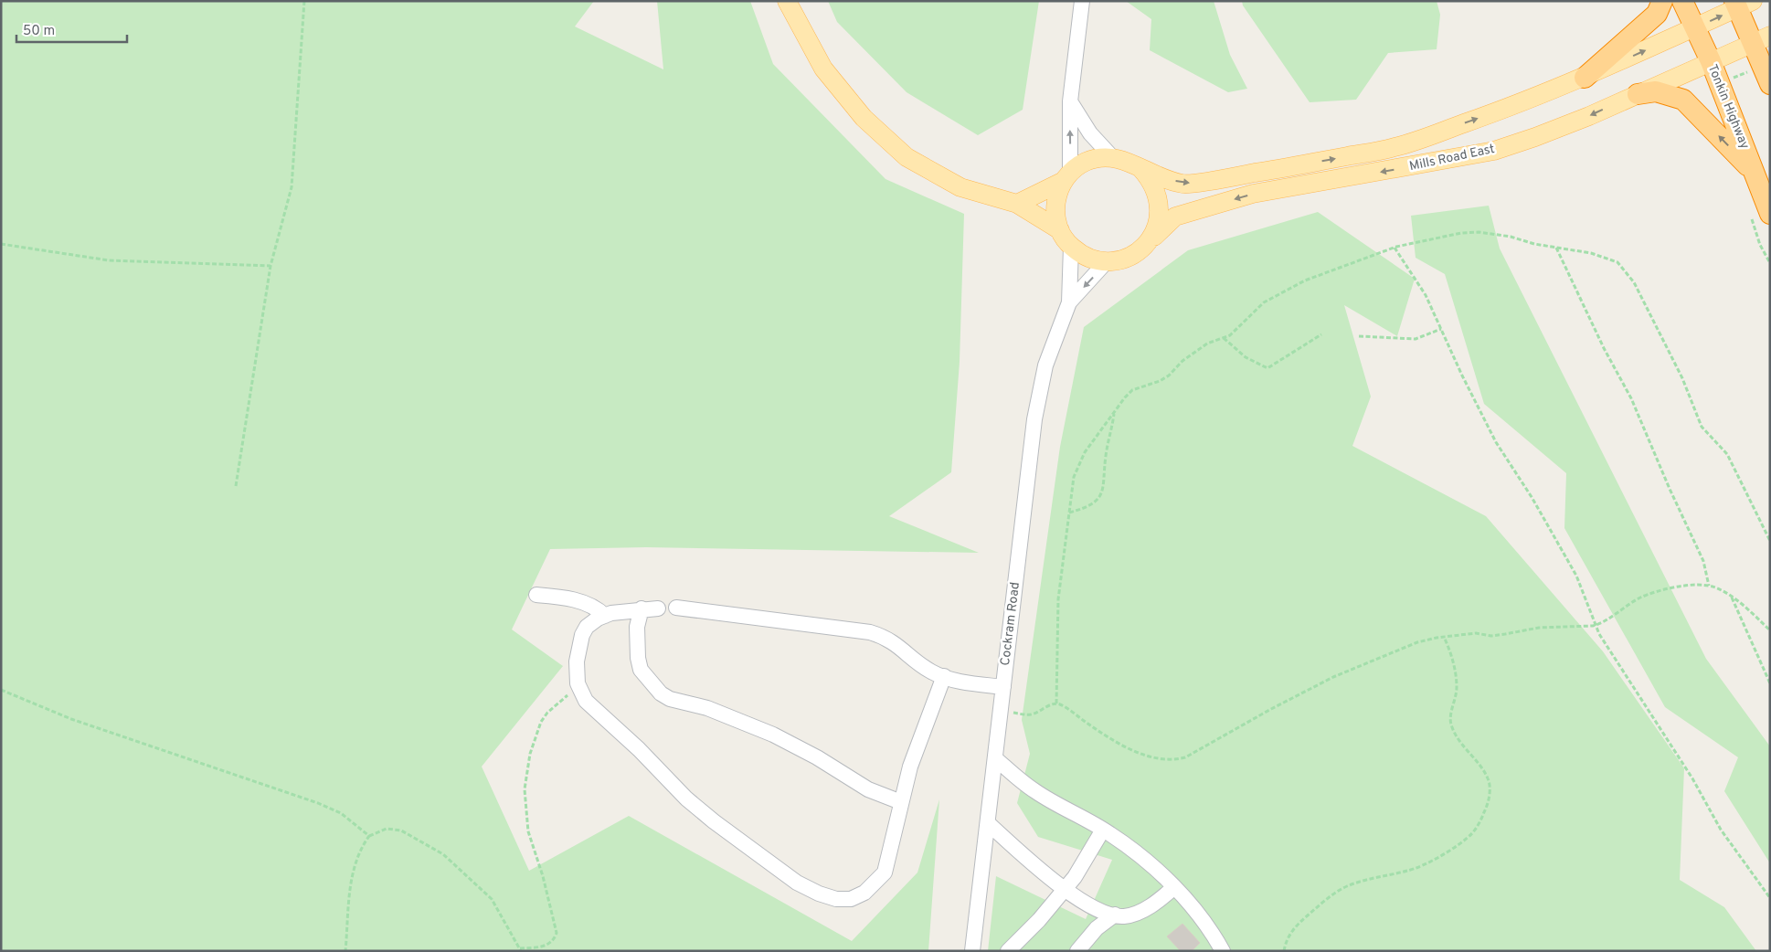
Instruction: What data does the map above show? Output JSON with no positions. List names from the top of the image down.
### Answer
{
  "streets": {
    "highway": ["Tonkin Highway"],
    "main road": ["Mills Road East"],
    "street": ["Cockram Road"]
  },
  "crossings": [
    ["Tonkin Highway", "Mills Road East"],
    ["Mills Road East", "Cockram Road"]
  ],
  "scale_bar": "50 m"
}
